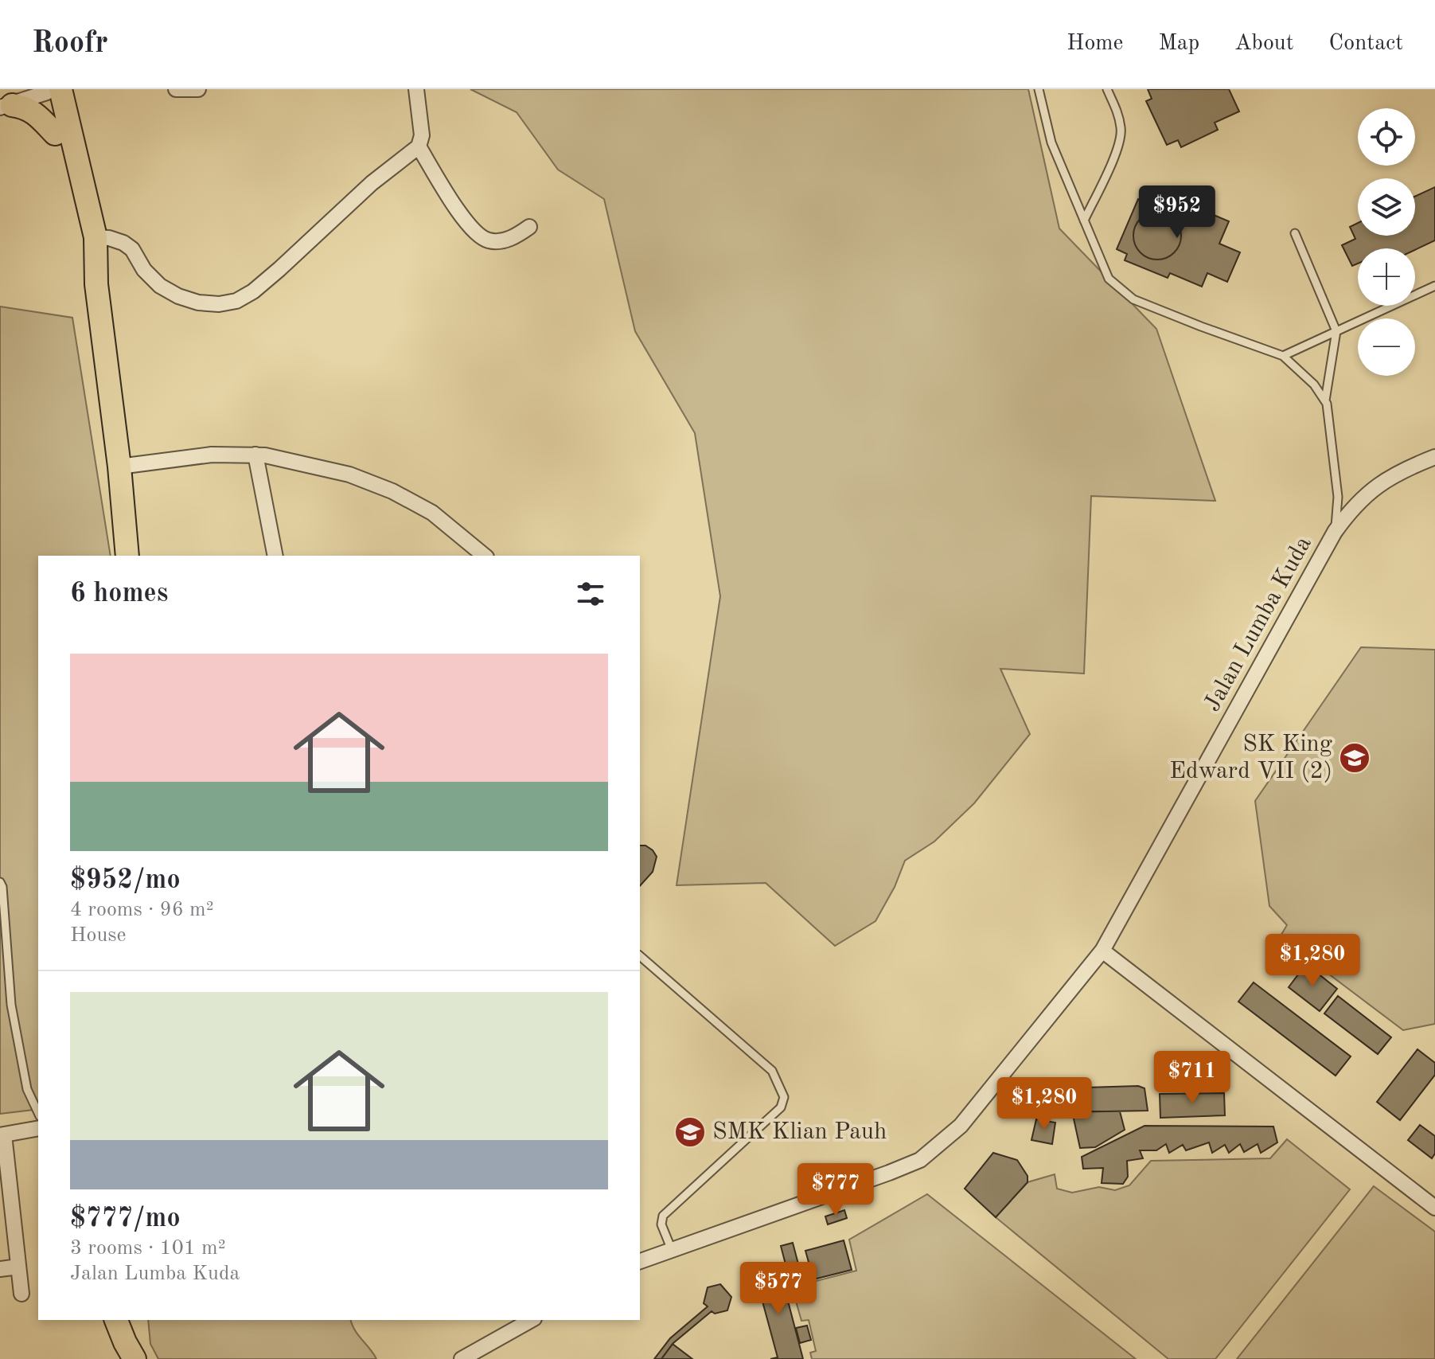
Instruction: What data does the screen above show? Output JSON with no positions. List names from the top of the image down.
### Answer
{
  "streets": {
    "street": ["Jalan Lumba Kuda"]
  },
  "places": {
    "school or university": ["SK King Edward VII (2)", "SMK Klian Pauh"]
  },
  "page": {
    "header": "Roofr",
    "nav": [
      "Home",
      "Map",
      "About",
      "Contact"
    ],
    "map_buttons": ["+", "−"],
    "price": [
      "$952",
      "$1,280",
      "$711",
      "$1,280",
      "$777",
      "$577"
    ],
    "heading": "6 homes",
    "list": [
      {
        "name": "$952/mo",
        "note": "4 rooms · 96 m² · House"
      },
      {
        "name": "$777/mo",
        "note": "3 rooms · 101 m² · Jalan Lumba Kuda"
      }
    ]
  }
}
